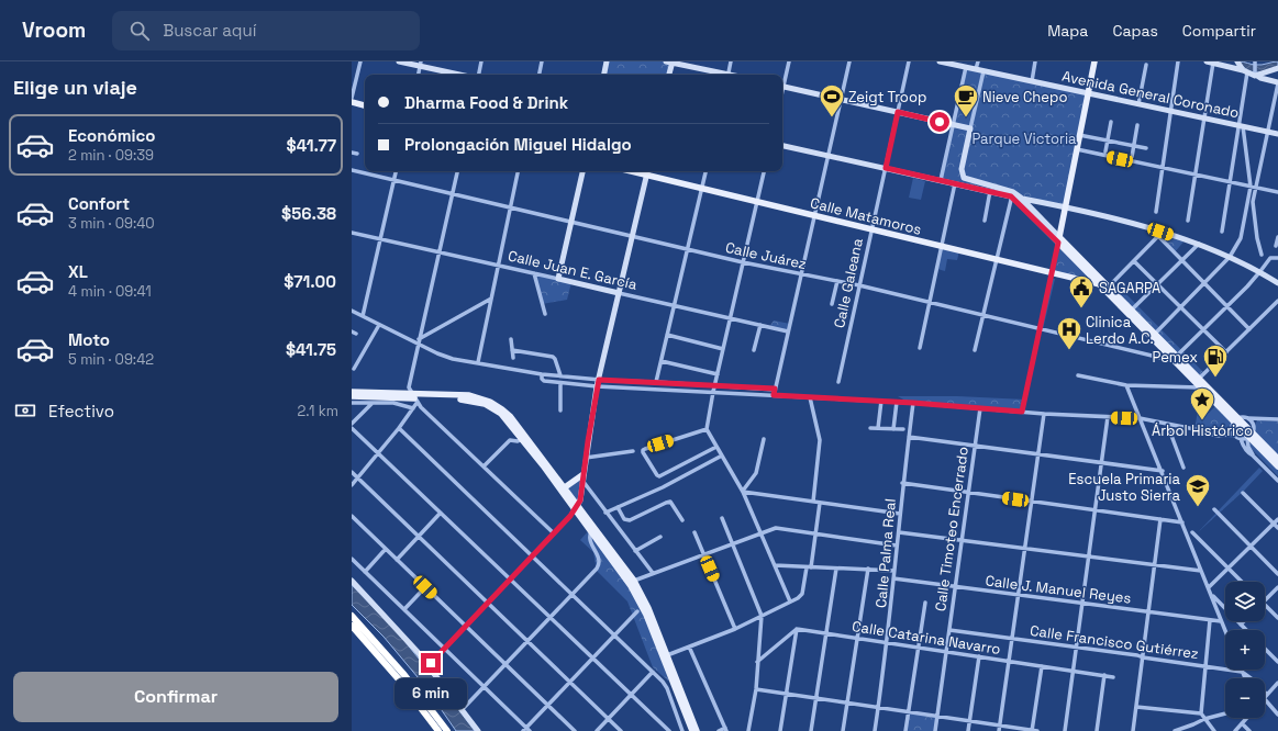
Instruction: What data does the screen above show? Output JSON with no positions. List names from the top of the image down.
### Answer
{
  "streets": {
    "main road": ["Avenida General Coronado", "Calle Matamoros", "Calle Juan E. García"],
    "street": [
      "Calle Juárez",
      "Calle Galeana",
      "Calle Timoteo Encerrado",
      "Calle Palma Real",
      "Calle J. Manuel Reyes",
      "Calle Catarina Navarro",
      "Calle Francisco Gutiérrez"
    ]
  },
  "crossings": [
    ["Calle Matamoros", "Calle Galeana"],
    ["Calle Juárez", "Calle Galeana"],
    ["Calle Timoteo Encerrado", "Calle J. Manuel Reyes"],
    ["Calle Timoteo Encerrado", "Calle Catarina Navarro"],
    ["Calle Timoteo Encerrado", "Calle Francisco Gutiérrez"],
    ["Calle Palma Real", "Calle J. Manuel Reyes"],
    ["Calle Palma Real", "Calle Catarina Navarro"]
  ],
  "parks": ["Parque Victoria"],
  "places": {
    "sports": ["Zeigt Troop"],
    "cafe": ["Nieve Chepo"],
    "public building": ["SAGARPA"],
    "hospital": ["Clinica Lerdo A.C."],
    "fuel station": ["Pemex"],
    "place": ["Árbol Histórico"],
    "school or university": ["Escuela Primaria Justo Sierra"]
  },
  "page": {
    "header": "Vroom",
    "search": "Buscar aquí",
    "nav": ["Mapa", "Capas", "Compartir"],
    "heading": "Elige un viaje",
    "banner": ["Dharma Food & Drink", "Prolongación Miguel Hidalgo"],
    "list": [
      {
        "name": "Económico",
        "note": "2 min · 09:39",
        "value": "$41.77"
      },
      {
        "name": "Confort",
        "note": "3 min · 09:40",
        "value": "$56.38"
      },
      {
        "name": "XL",
        "note": "4 min · 09:41",
        "value": "$71.00"
      },
      {
        "name": "Moto",
        "note": "5 min · 09:42",
        "value": "$41.75"
      }
    ],
    "pay": ["Efectivo", "2.1 km"],
    "map_buttons": ["+", "−"],
    "buttons": "Confirmar",
    "bubble": "6 min"
  }
}
